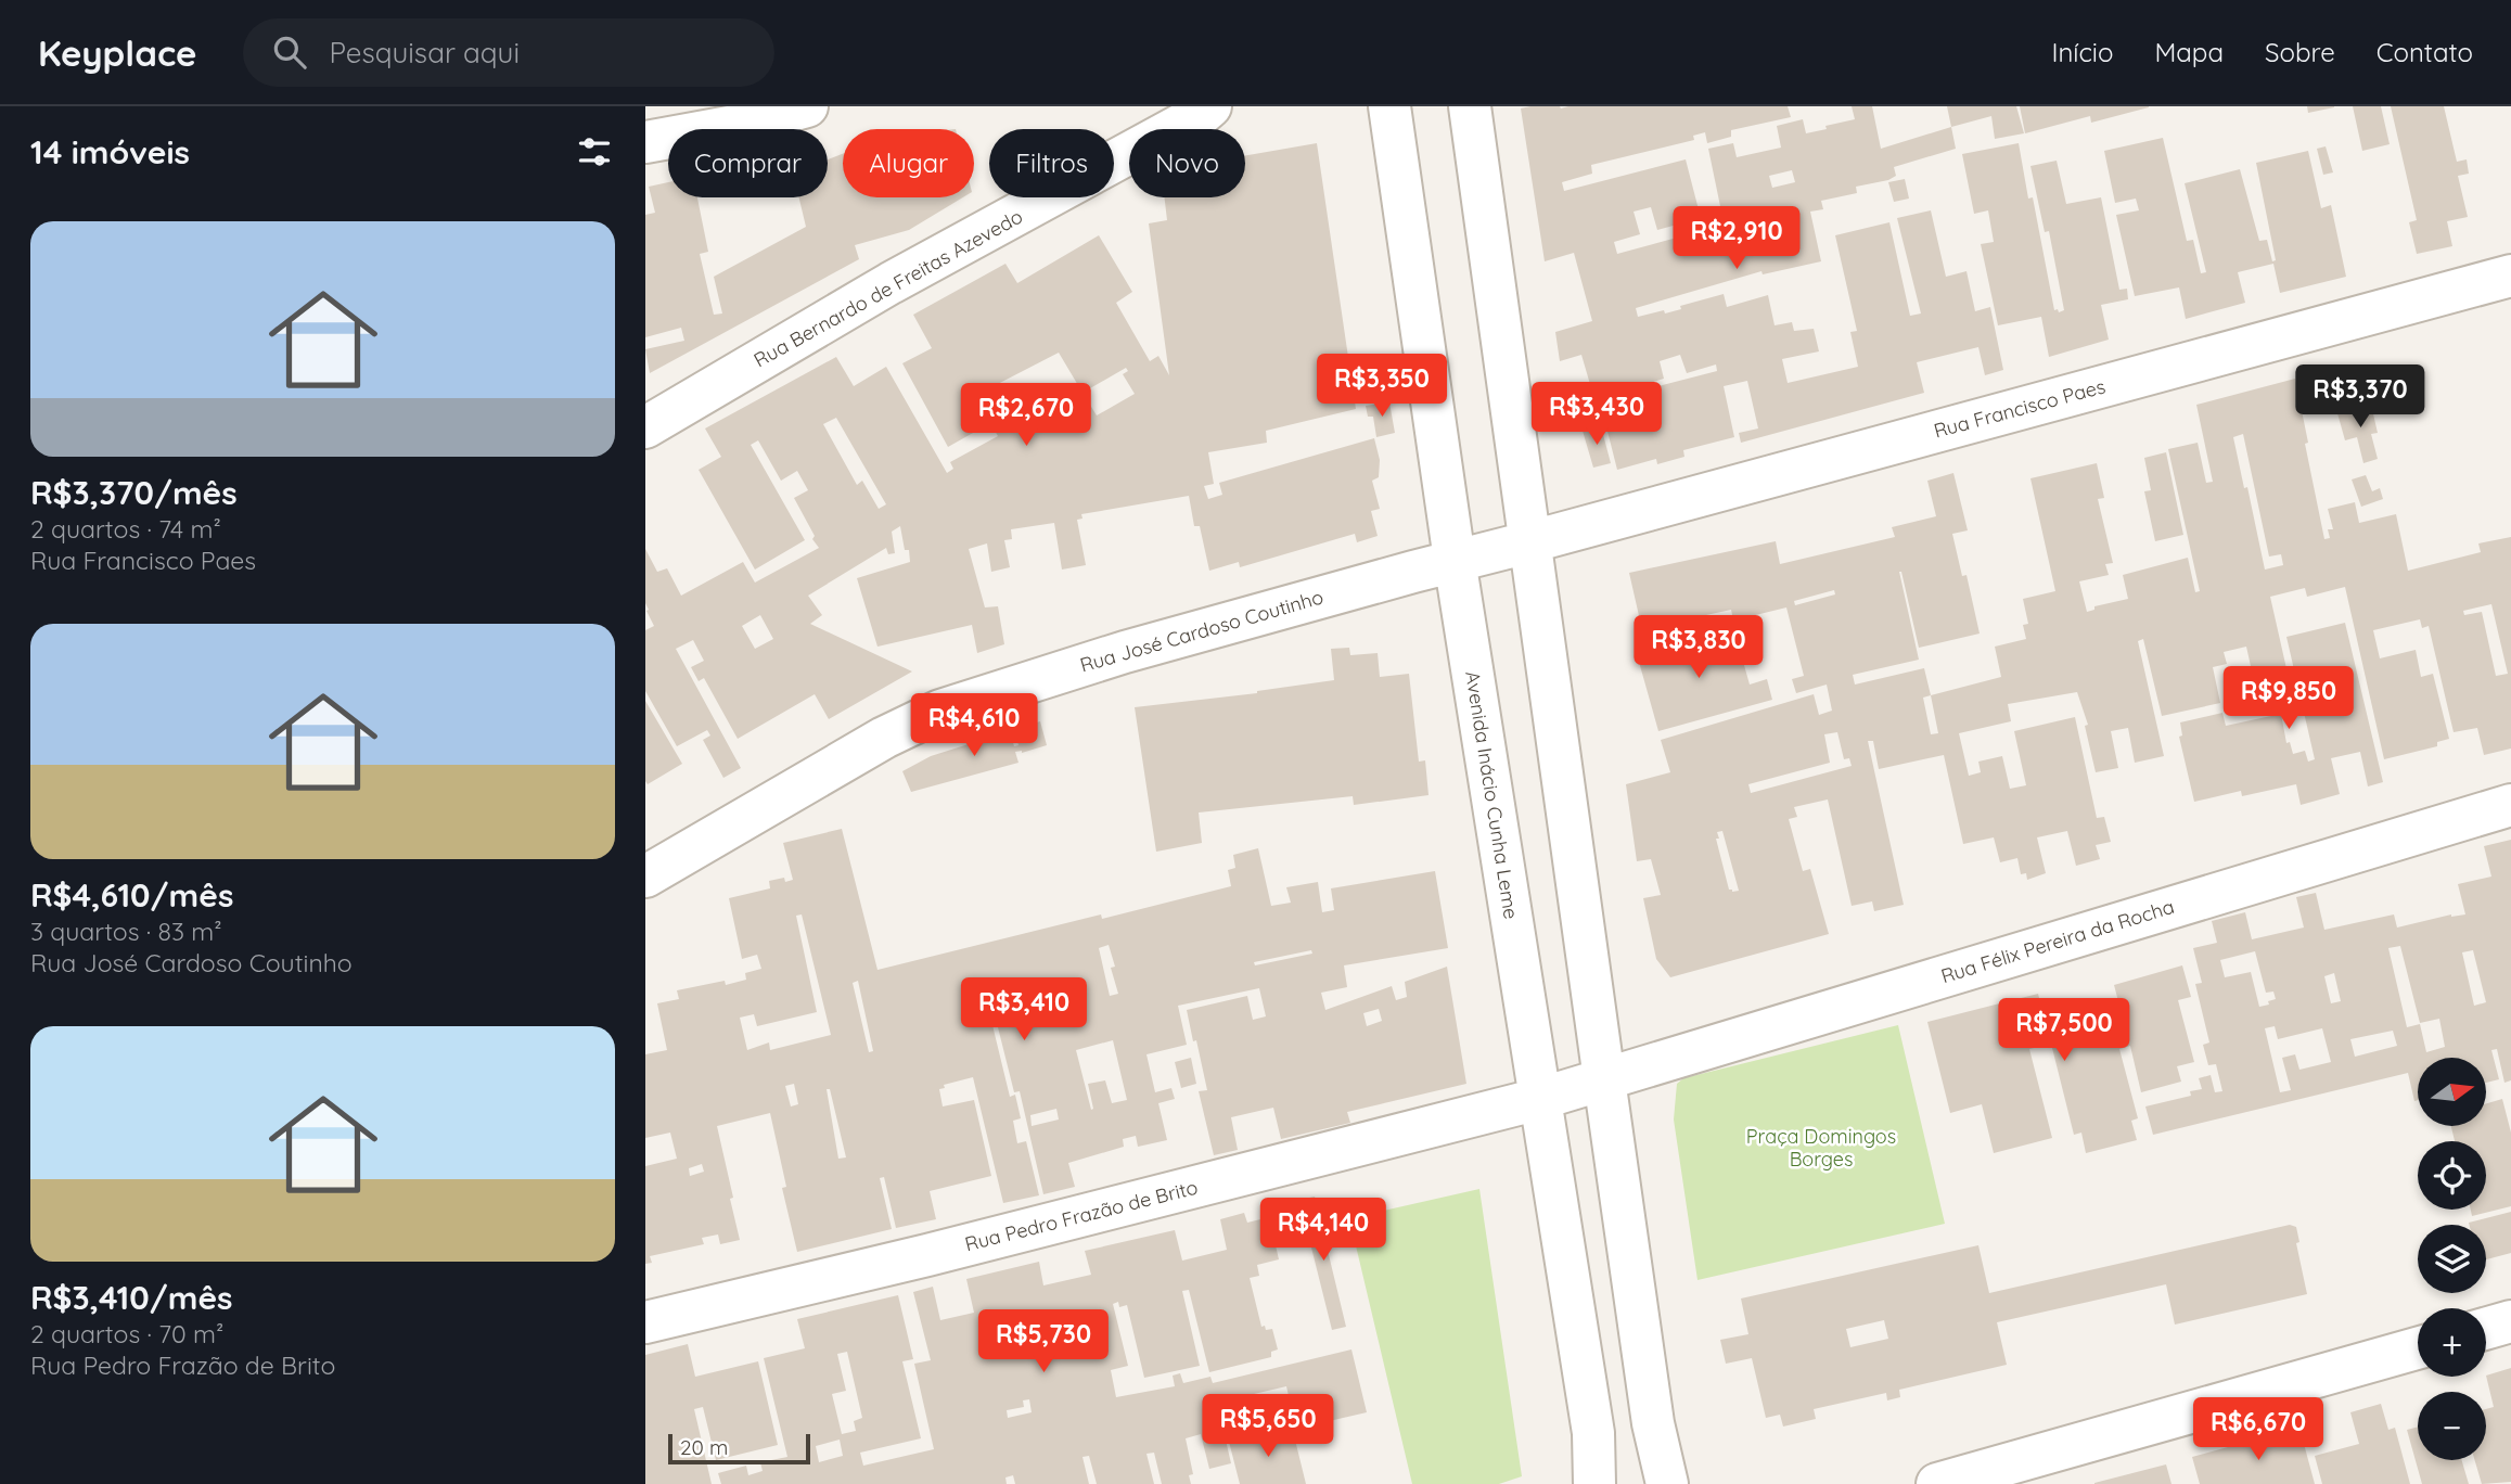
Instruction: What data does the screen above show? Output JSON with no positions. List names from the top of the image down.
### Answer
{
  "streets": {
    "street": [
      "Rua Bernardo de Freitas Azevedo",
      "Rua Francisco Paes",
      "Rua José Cardoso Coutinho",
      "Avenida Inácio Cunha Leme",
      "Rua Félix Pereira da Rocha",
      "Rua Pedro Frazão de Brito"
    ]
  },
  "crossings": [
    ["Rua Francisco Paes", "Rua José Cardoso Coutinho"],
    ["Rua José Cardoso Coutinho", "Avenida Inácio Cunha Leme"],
    ["Avenida Inácio Cunha Leme", "Rua Pedro Frazão de Brito"],
    ["Rua Félix Pereira da Rocha", "Rua Pedro Frazão de Brito"]
  ],
  "parks": ["Praça Domingos Borges"],
  "scale_bar": "20 m",
  "north": "right",
  "page": {
    "header": "Keyplace",
    "search": "Pesquisar aqui",
    "nav": [
      "Início",
      "Mapa",
      "Sobre",
      "Contato"
    ],
    "heading": "14 imóveis",
    "chip": [
      "Comprar",
      "Alugar",
      "Filtros",
      "Novo"
    ],
    "list": [
      {
        "name": "R$3,370/mês",
        "note": "2 quartos · 74 m² · Rua Francisco Paes"
      },
      {
        "name": "R$4,610/mês",
        "note": "3 quartos · 83 m² · Rua José Cardoso Coutinho"
      },
      {
        "name": "R$3,410/mês",
        "note": "2 quartos · 70 m² · Rua Pedro Frazão de Brito"
      }
    ],
    "price": [
      "R$2,910",
      "R$3,350",
      "R$3,370",
      "R$3,430",
      "R$2,670",
      "R$3,830",
      "R$9,850",
      "R$4,610",
      "R$3,410",
      "R$7,500",
      "R$4,140",
      "R$5,730",
      "R$5,650",
      "R$6,670"
    ],
    "map_buttons": ["+", "−"],
    "scale": "20 m"
  }
}
